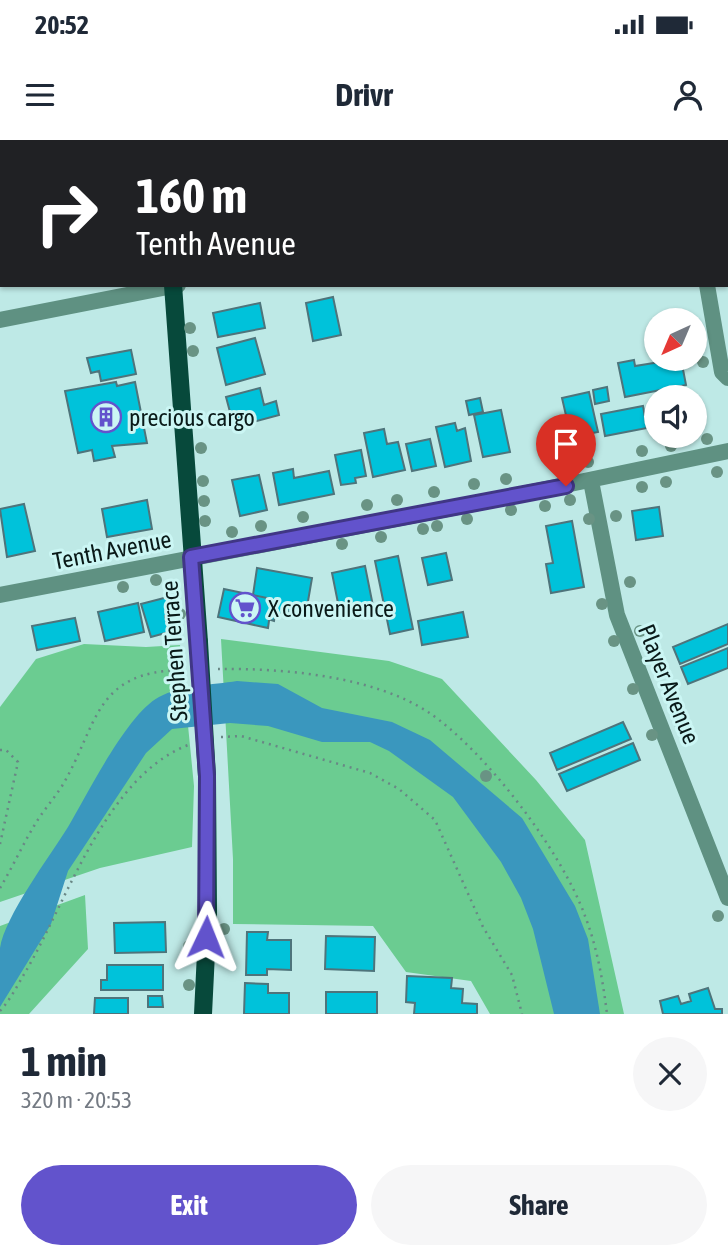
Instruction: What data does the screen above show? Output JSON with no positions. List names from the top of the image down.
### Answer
{
  "streets": {
    "main road": ["Stephen Terrace"],
    "street": ["Tenth Avenue", "Player Avenue"]
  },
  "crossings": [
    ["Tenth Avenue", "Stephen Terrace"],
    ["Tenth Avenue", "Player Avenue"]
  ],
  "places": {
    "building": ["precious cargo"],
    "supermarket": ["X convenience"]
  },
  "north": "bottom left",
  "page": {
    "status": "20:52",
    "header": "Drivr",
    "turn": ["160 m", "Tenth Avenue"],
    "heading": ["1 min", "320 m · 20:53"],
    "buttons": ["Exit", "Share"]
  }
}
